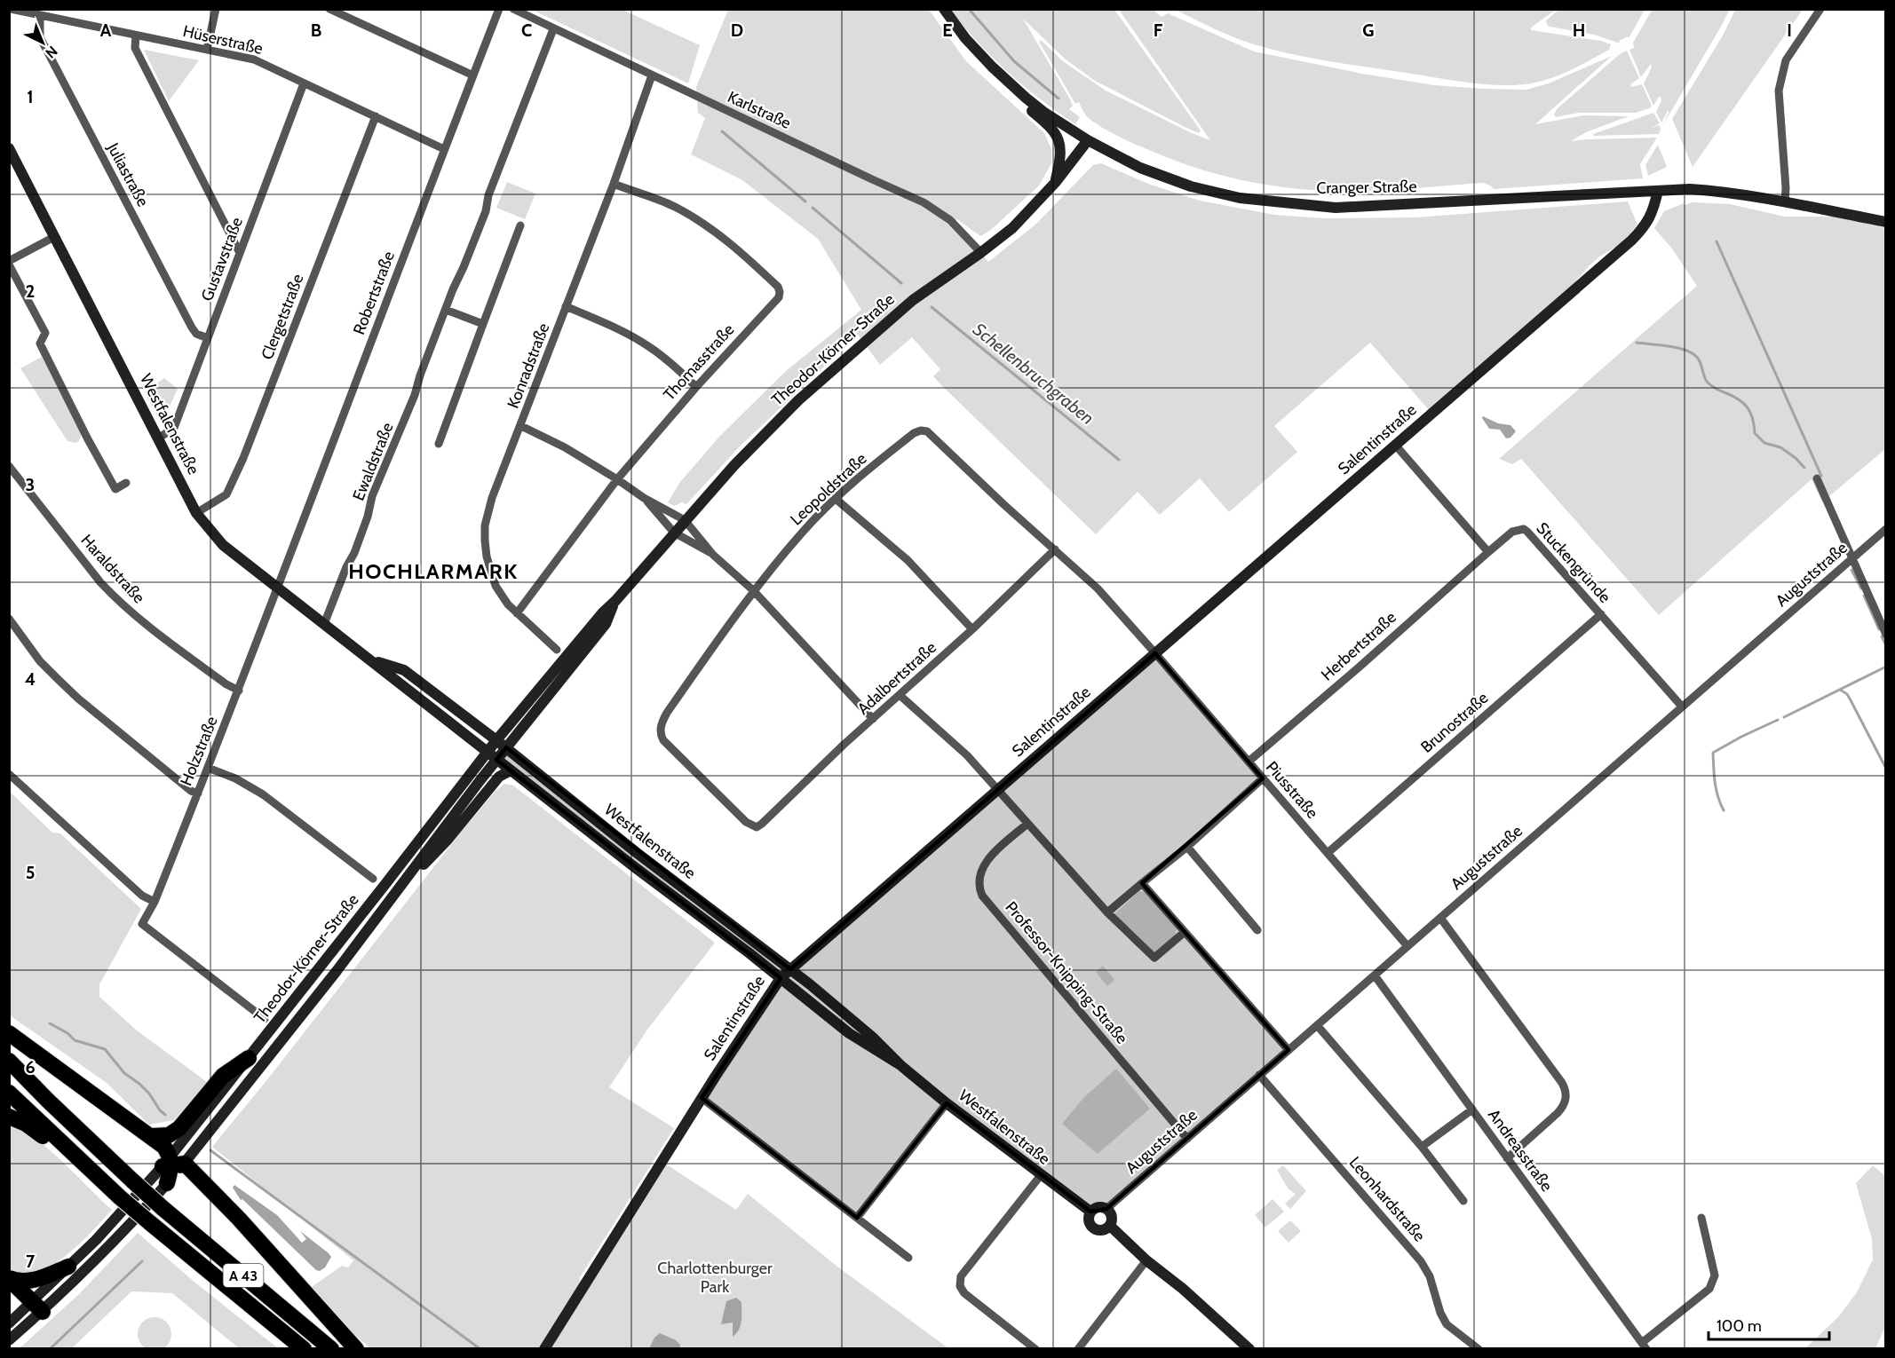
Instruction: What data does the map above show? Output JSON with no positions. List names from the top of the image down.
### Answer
{
  "streets": {
    "highway": ["A 43"],
    "main road": [
      "Cranger Straße",
      "Theodor-Körner-Straße",
      "Westfalenstraße",
      "Salentinstraße"
    ],
    "street": [
      "Hüserstraße",
      "Karlstraße",
      "Juliastraße",
      "Gustavstraße",
      "Robertstraße",
      "Clergetstraße",
      "Thomasstraße",
      "Konradstraße",
      "Ewaldstraße",
      "Leopoldstraße",
      "Stuckengründe",
      "Haraldstraße",
      "Auguststraße",
      "Herbertstraße",
      "Adalbertstraße",
      "Brunostraße",
      "Holzstraße",
      "Piusstraße",
      "Professor-Knipping-Straße",
      "Andreasstraße",
      "Leonhardstraße"
    ]
  },
  "crossings": [
    ["Hüserstraße", "Juliastraße"],
    ["Hüserstraße", "Gustavstraße"],
    ["Hüserstraße", "Robertstraße"],
    ["Hüserstraße", "Clergetstraße"],
    ["Karlstraße", "Theodor-Körner-Straße"],
    ["Karlstraße", "Konradstraße"],
    ["Karlstraße", "Ewaldstraße"],
    ["Juliastraße", "Gustavstraße"],
    ["Cranger Straße", "Theodor-Körner-Straße"],
    ["Cranger Straße", "Salentinstraße"],
    ["Gustavstraße", "Westfalenstraße"],
    ["Robertstraße", "Westfalenstraße"],
    ["Robertstraße", "Holzstraße"],
    ["Clergetstraße", "Westfalenstraße"],
    ["Theodor-Körner-Straße", "Westfalenstraße"],
    ["Thomasstraße", "Konradstraße"],
    ["Westfalenstraße", "Salentinstraße"],
    ["Westfalenstraße", "Ewaldstraße"],
    ["Westfalenstraße", "Auguststraße"],
    ["Westfalenstraße", "Holzstraße"],
    ["Salentinstraße", "Leopoldstraße"],
    ["Salentinstraße", "Piusstraße"],
    ["Leopoldstraße", "Adalbertstraße"],
    ["Leopoldstraße", "Piusstraße"],
    ["Stuckengründe", "Auguststraße"],
    ["Stuckengründe", "Herbertstraße"],
    ["Stuckengründe", "Brunostraße"],
    ["Haraldstraße", "Holzstraße"],
    ["Auguststraße", "Piusstraße"],
    ["Auguststraße", "Professor-Knipping-Straße"],
    ["Auguststraße", "Andreasstraße"],
    ["Auguststraße", "Leonhardstraße"],
    ["Herbertstraße", "Piusstraße"],
    ["Brunostraße", "Piusstraße"]
  ],
  "districts": ["HOCHLARMARK"],
  "water": ["Schellenbruchgraben"],
  "parks": ["Charlottenburger Park"],
  "scale_bar": "100 m",
  "north": "bottom right",
  "grid": {
    "columns": [
      "A",
      "B",
      "C",
      "D",
      "E",
      "F",
      "G",
      "H",
      "I"
    ],
    "rows": [
      "1",
      "2",
      "3",
      "4",
      "5",
      "6",
      "7"
    ]
  }
}
